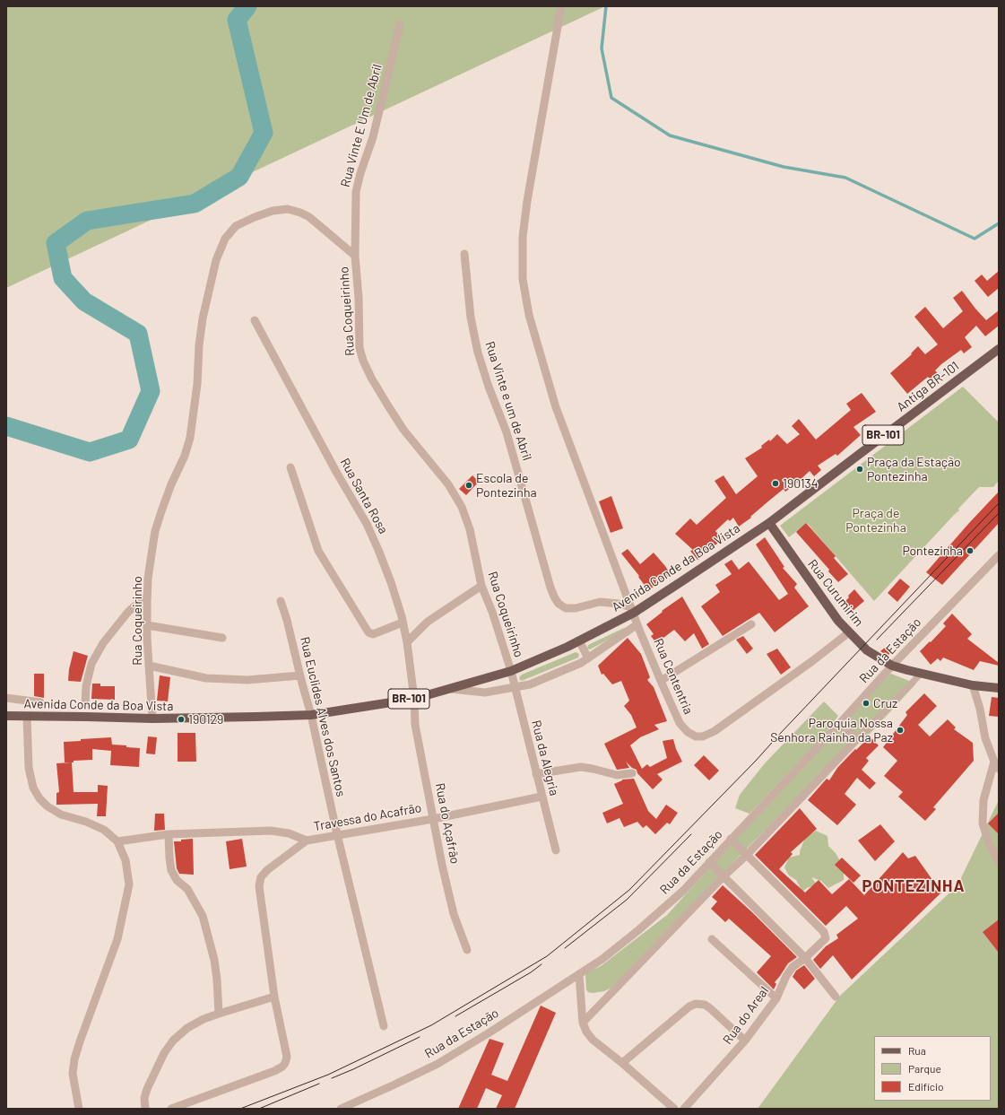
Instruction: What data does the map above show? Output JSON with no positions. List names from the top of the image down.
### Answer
{
  "streets": {
    "main road": [
      "Antiga BR-101",
      "BR-101",
      "Avenida Conde da Boa Vista",
      "Rua Curumirim"
    ],
    "street": [
      "Rua Vinte E Um de Abril",
      "Rua Coqueirinho",
      "Rua Vinte e um de Abril",
      "Rua Santa Rosa",
      "Rua da Estação",
      "Rua Cententria",
      "Rua Euclides Alves dos Santos",
      "Rua da Alegria",
      "Travessa do Acafrão",
      "Rua do Açafrão",
      "Rua do Areal"
    ]
  },
  "crossings": [
    ["Rua Vinte E Um de Abril", "Rua Coqueirinho"],
    ["Rua Coqueirinho", "Avenida Conde da Boa Vista"],
    ["Rua Coqueirinho", "Rua da Alegria"],
    ["Antiga BR-101", "Avenida Conde da Boa Vista"],
    ["Antiga BR-101", "Rua Curumirim"],
    ["Rua Vinte e um de Abril", "Avenida Conde da Boa Vista"],
    ["Rua Vinte e um de Abril", "Rua Cententria"],
    ["Rua Santa Rosa", "Avenida Conde da Boa Vista"],
    ["Rua Santa Rosa", "Rua do Açafrão"],
    ["Avenida Conde da Boa Vista", "Rua Curumirim"],
    ["Avenida Conde da Boa Vista", "Rua Cententria"],
    ["Avenida Conde da Boa Vista", "Rua Euclides Alves dos Santos"],
    ["Avenida Conde da Boa Vista", "Rua da Alegria"],
    ["Avenida Conde da Boa Vista", "Rua do Açafrão"],
    ["Rua Curumirim", "Rua da Estação"],
    ["Rua Curumirim", "Rua Cententria"],
    ["Rua Euclides Alves dos Santos", "Travessa do Acafrão"],
    ["Rua da Alegria", "Travessa do Acafrão"],
    ["Travessa do Acafrão", "Rua do Açafrão"]
  ],
  "districts": ["PONTEZINHA"],
  "parks": ["Praça de Pontezinha"],
  "places": [
    "Praça da Estação Pontezinha",
    "190134",
    "Escola de Pontezinha",
    "Pontezinha",
    "Cruz",
    "190129",
    "Paroquia Nossa Senhora Rainha da Paz"
  ],
  "legend": ["Rua", "Parque", "Edifício"]
}
